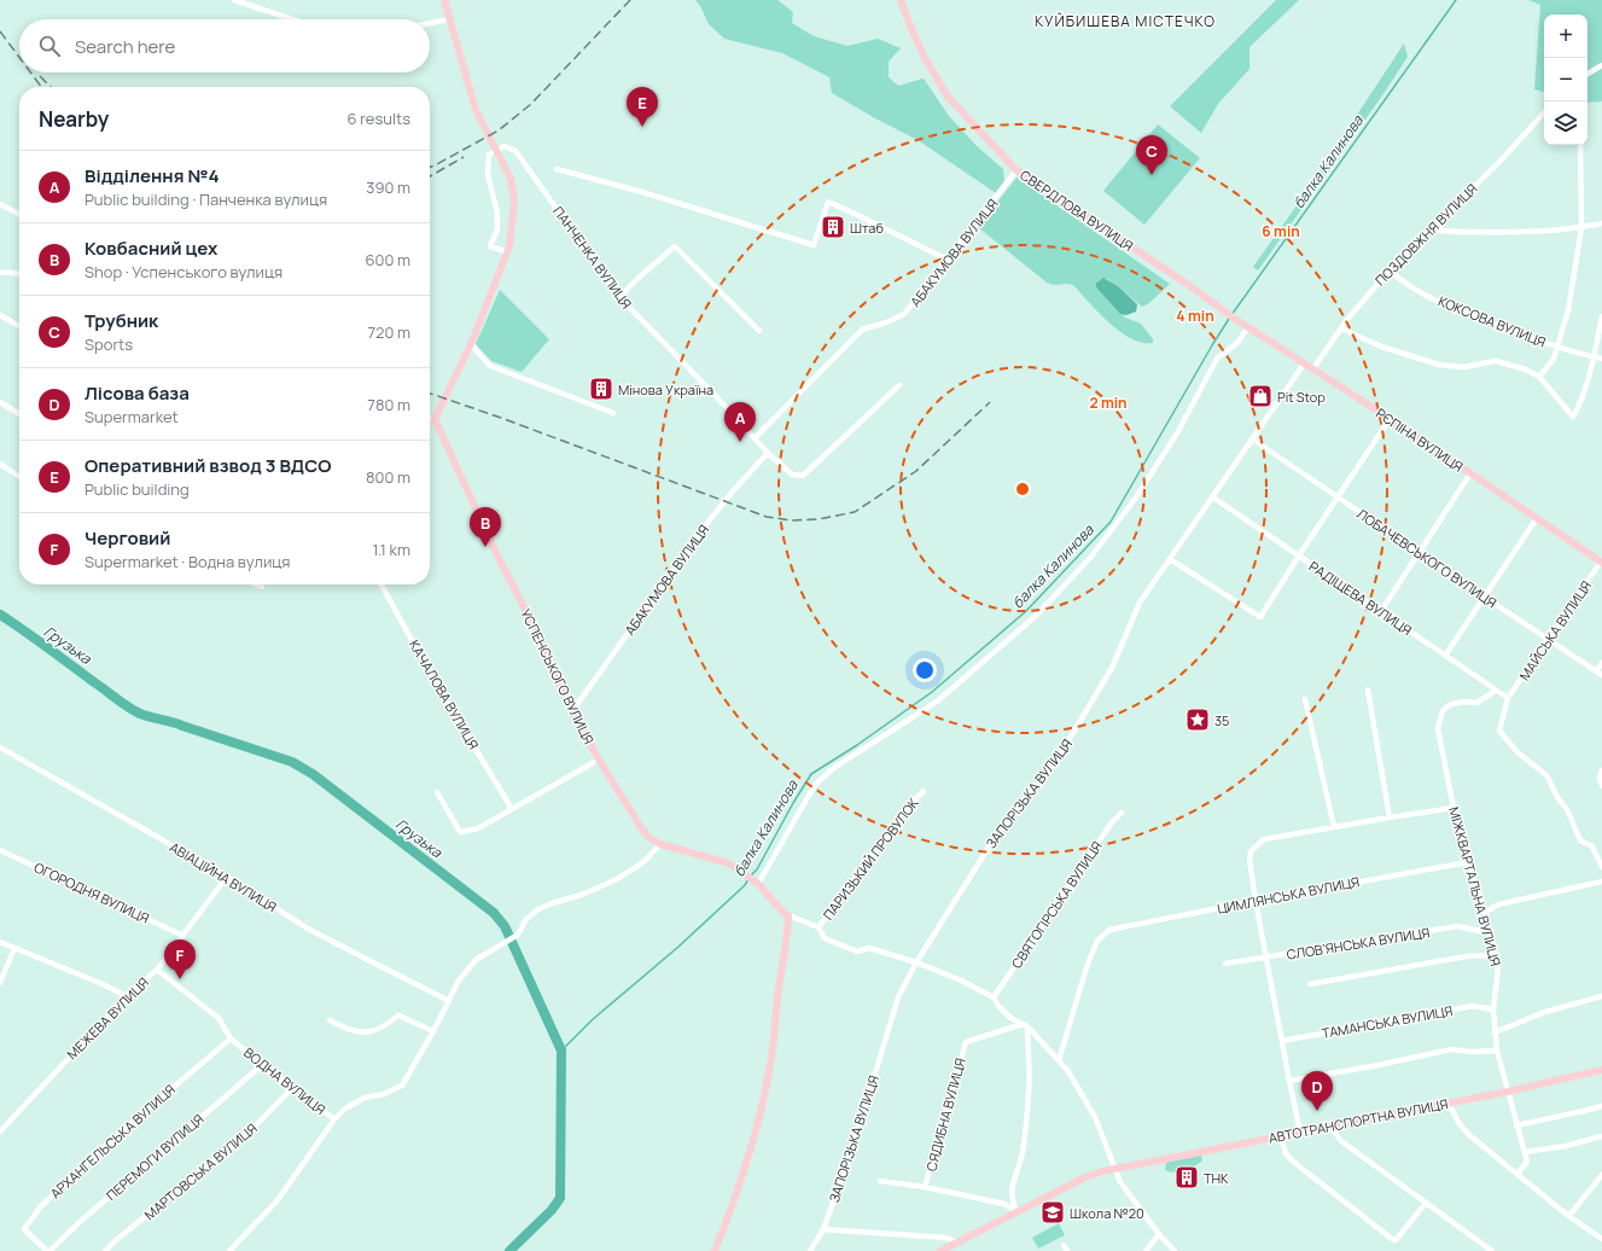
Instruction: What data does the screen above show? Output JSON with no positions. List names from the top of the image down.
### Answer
{
  "streets": {
    "street": [
      "СВЕРДЛОВА ВУЛИЦЯ",
      "ПОЗДОВЖНЯ ВУЛИЦЯ",
      "АБАКУМОВА ВУЛИЦЯ",
      "ПАНЧЕНКА ВУЛИЦЯ",
      "КОКСОВА ВУЛИЦЯ",
      "РЄПІНА ВУЛИЦЯ",
      "ЛОБАЧЕВСЬКОГО ВУЛИЦЯ",
      "РАДІЩЕВА ВУЛИЦЯ",
      "МАЙСЬКА ВУЛИЦЯ",
      "УСПЕНСЬКОГО ВУЛИЦЯ",
      "КАЧАЛОВА ВУЛИЦЯ",
      "ЗАПОРІЗЬКА ВУЛИЦЯ",
      "ПАРИЗЬКИЙ ПРОВУЛОК",
      "АВІАЦІЙНА ВУЛИЦЯ",
      "МІЖКВАРТАЛЬНА ВУЛИЦЯ",
      "ОГОРОДНЯ ВУЛИЦЯ",
      "ЦИМЛЯНСЬКА ВУЛИЦЯ",
      "СВЯТОГІРСЬКА ВУЛИЦЯ",
      "СЛОВ’ЯНСЬКА ВУЛИЦЯ",
      "МЕЖЕВА ВУЛИЦЯ",
      "ТАМАНСЬКА ВУЛИЦЯ",
      "ВОДНА ВУЛИЦЯ",
      "СЯДИБНА ВУЛИЦЯ",
      "АВТОТРАНСПОРТНА ВУЛИЦЯ",
      "АРХАНГЕЛЬСЬКА ВУЛИЦЯ",
      "ПЕРЕМОГИ ВУЛИЦЯ",
      "МАРТОВСЬКА ВУЛИЦЯ"
    ]
  },
  "crossings": [
    ["СВЕРДЛОВА ВУЛИЦЯ", "АБАКУМОВА ВУЛИЦЯ"],
    ["СВЕРДЛОВА ВУЛИЦЯ", "РЄПІНА ВУЛИЦЯ"],
    ["ПОЗДОВЖНЯ ВУЛИЦЯ", "КОКСОВА ВУЛИЦЯ"],
    ["ПОЗДОВЖНЯ ВУЛИЦЯ", "РЄПІНА ВУЛИЦЯ"],
    ["АБАКУМОВА ВУЛИЦЯ", "ПАНЧЕНКА ВУЛИЦЯ"],
    ["АБАКУМОВА ВУЛИЦЯ", "УСПЕНСЬКОГО ВУЛИЦЯ"],
    ["РЄПІНА ВУЛИЦЯ", "МАЙСЬКА ВУЛИЦЯ"],
    ["РЄПІНА ВУЛИЦЯ", "ЗАПОРІЗЬКА ВУЛИЦЯ"],
    ["ЛОБАЧЕВСЬКОГО ВУЛИЦЯ", "МАЙСЬКА ВУЛИЦЯ"],
    ["ЛОБАЧЕВСЬКОГО ВУЛИЦЯ", "ЗАПОРІЗЬКА ВУЛИЦЯ"],
    ["РАДІЩЕВА ВУЛИЦЯ", "МАЙСЬКА ВУЛИЦЯ"],
    ["РАДІЩЕВА ВУЛИЦЯ", "ЗАПОРІЗЬКА ВУЛИЦЯ"],
    ["РАДІЩЕВА ВУЛИЦЯ", "МІЖКВАРТАЛЬНА ВУЛИЦЯ"],
    ["УСПЕНСЬКОГО ВУЛИЦЯ", "ВОДНА ВУЛИЦЯ"],
    ["АВІАЦІЙНА ВУЛИЦЯ", "МЕЖЕВА ВУЛИЦЯ"],
    ["АВІАЦІЙНА ВУЛИЦЯ", "ВОДНА ВУЛИЦЯ"],
    ["МІЖКВАРТАЛЬНА ВУЛИЦЯ", "ЦИМЛЯНСЬКА ВУЛИЦЯ"],
    ["МІЖКВАРТАЛЬНА ВУЛИЦЯ", "СЛОВ’ЯНСЬКА ВУЛИЦЯ"],
    ["МІЖКВАРТАЛЬНА ВУЛИЦЯ", "ТАМАНСЬКА ВУЛИЦЯ"],
    ["МІЖКВАРТАЛЬНА ВУЛИЦЯ", "АВТОТРАНСПОРТНА ВУЛИЦЯ"],
    ["ОГОРОДНЯ ВУЛИЦЯ", "МЕЖЕВА ВУЛИЦЯ"],
    ["МЕЖЕВА ВУЛИЦЯ", "ВОДНА ВУЛИЦЯ"],
    ["ВОДНА ВУЛИЦЯ", "АРХАНГЕЛЬСЬКА ВУЛИЦЯ"],
    ["ВОДНА ВУЛИЦЯ", "ПЕРЕМОГИ ВУЛИЦЯ"],
    ["ВОДНА ВУЛИЦЯ", "МАРТОВСЬКА ВУЛИЦЯ"],
    ["АРХАНГЕЛЬСЬКА ВУЛИЦЯ", "ПЕРЕМОГИ ВУЛИЦЯ"]
  ],
  "districts": ["КУЙБИШЕВА МІСТЕЧКО"],
  "water": ["балка Калинова", "Грузька"],
  "places": {
    "building": ["Штаб", "Мінова Україна", "ТНК"],
    "shop": ["Pit Stop"],
    "place": ["35"],
    "school or university": ["Школа №20"]
  },
  "page": {
    "map_buttons": ["+", "−"],
    "search": "Search here",
    "pins": [
      "E",
      "C",
      "A",
      "B",
      "F",
      "D"
    ],
    "heading": ["Nearby", "6 results"],
    "list": [
      {
        "mark": "A",
        "name": "Відділення №4",
        "note": "Public building · Панченка вулиця",
        "value": "390 m"
      },
      {
        "mark": "B",
        "name": "Ковбасний цех",
        "note": "Shop · Успенського вулиця",
        "value": "600 m"
      },
      {
        "mark": "C",
        "name": "Трубник",
        "note": "Sports",
        "value": "720 m"
      },
      {
        "mark": "D",
        "name": "Лісова база",
        "note": "Supermarket",
        "value": "780 m"
      },
      {
        "mark": "E",
        "name": "Оперативний взвод 3 ВДСО",
        "note": "Public building",
        "value": "800 m"
      },
      {
        "mark": "F",
        "name": "Черговий",
        "note": "Supermarket · Водна вулиця",
        "value": "1.1 km"
      }
    ]
  },
  "rings": ["6 min", "4 min", "2 min"]
}
